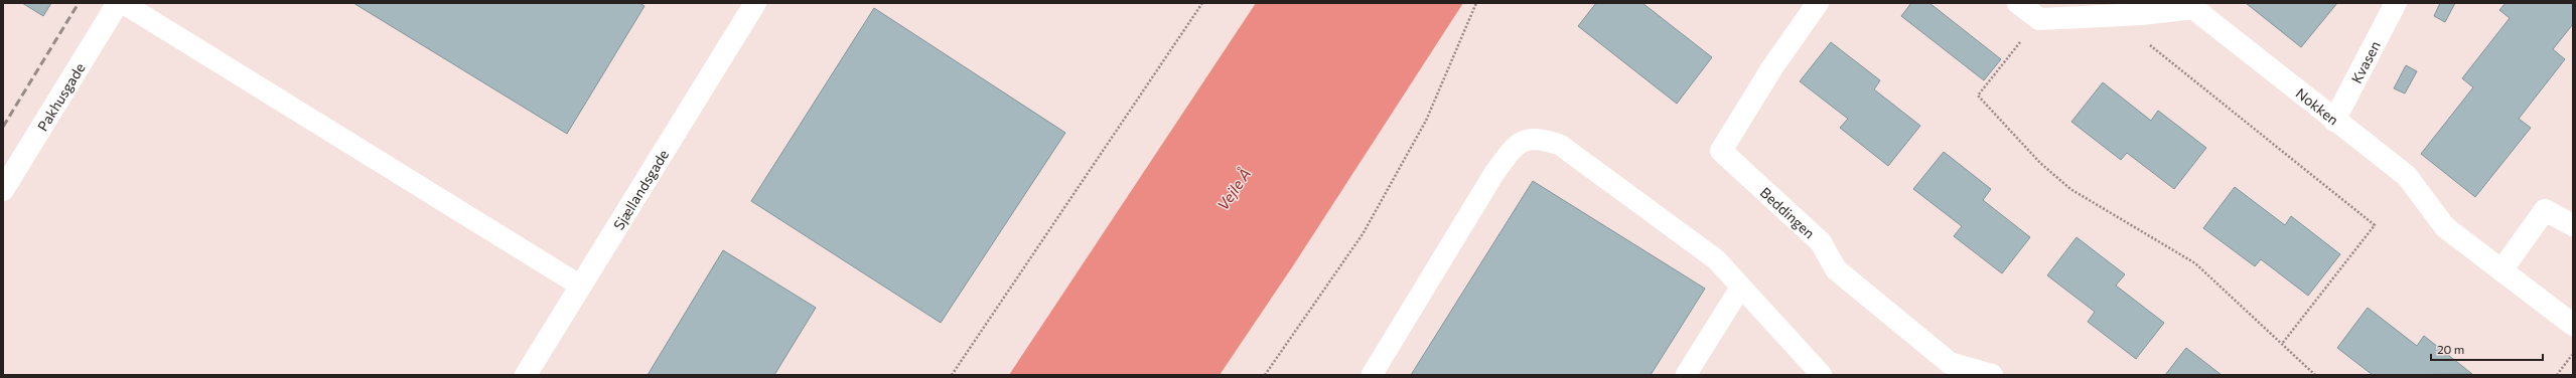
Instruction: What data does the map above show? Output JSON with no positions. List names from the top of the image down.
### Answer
{
  "streets": {
    "street": [
      "Kvasen",
      "Pakhusgade",
      "Nokken",
      "Sjællandsgade",
      "Beddingen"
    ]
  },
  "crossings": [
    ["Kvasen", "Nokken"]
  ],
  "water": ["Vejle Å"],
  "scale_bar": "20 m"
}
